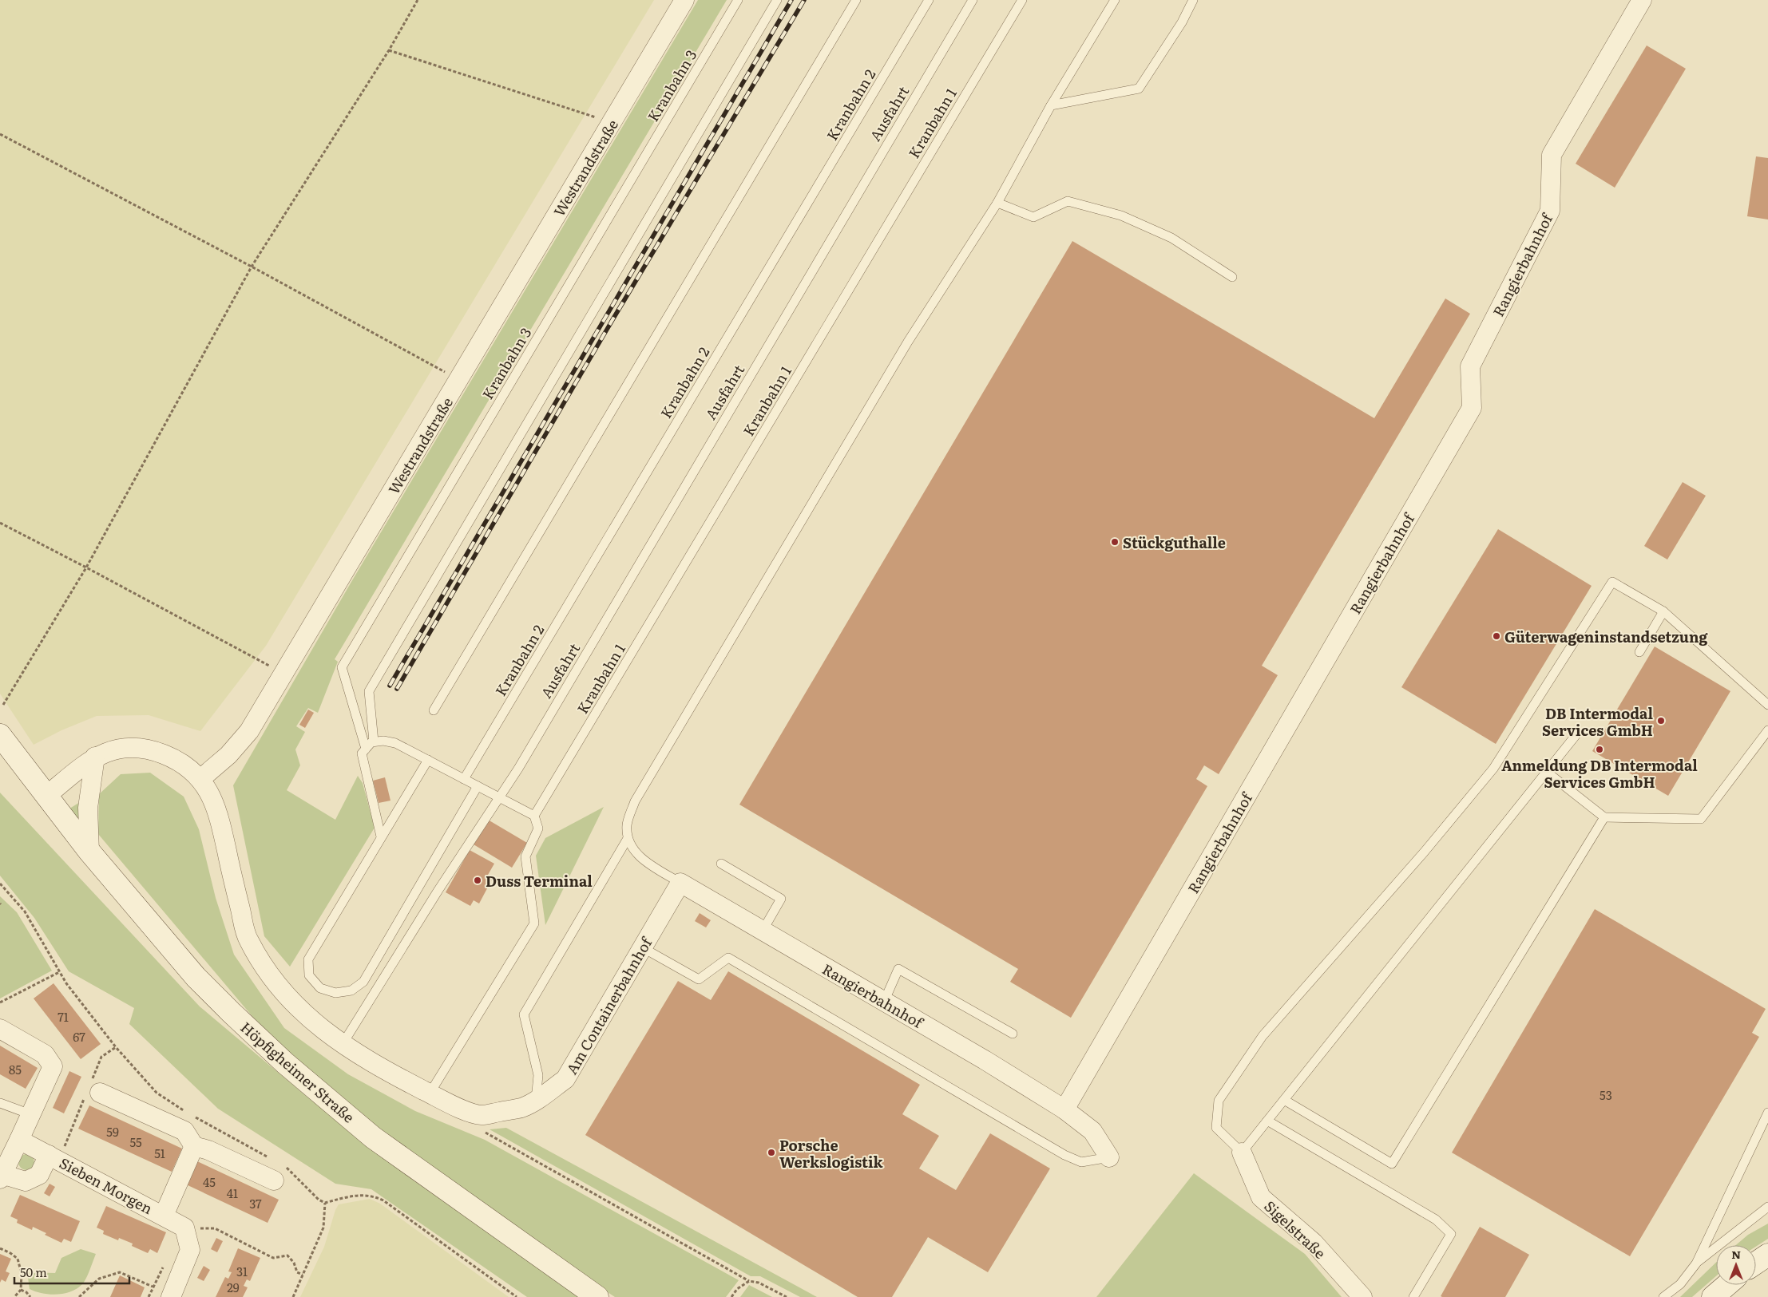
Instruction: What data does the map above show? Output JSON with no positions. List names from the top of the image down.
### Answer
{
  "streets": {
    "main road": ["Höpfigheimer Straße"],
    "street": [
      "Westrandstraße",
      "Rangierbahnhof",
      "Am Containerbahnhof",
      "Sieben Morgen",
      "Sigelstraße"
    ],
    "lane": [
      "Kranbahn 3",
      "Kranbahn 2",
      "Ausfahrt",
      "Kranbahn 1"
    ]
  },
  "crossings": [
    ["Westrandstraße", "Am Containerbahnhof"],
    ["Rangierbahnhof", "Am Containerbahnhof"]
  ],
  "places": [
    "Stückguthalle",
    "Güterwageninstandsetzung",
    "DB Intermodal Services GmbH",
    "Anmeldung DB Intermodal Services GmbH",
    "Duss Terminal",
    "Porsche Werkslogistik"
  ],
  "house_numbers": [
    "71",
    "67",
    "85",
    "53",
    "59",
    "55",
    "51",
    "45",
    "41",
    "37",
    "31",
    "29"
  ],
  "scale_bar": "50 m",
  "north": "top"
}
